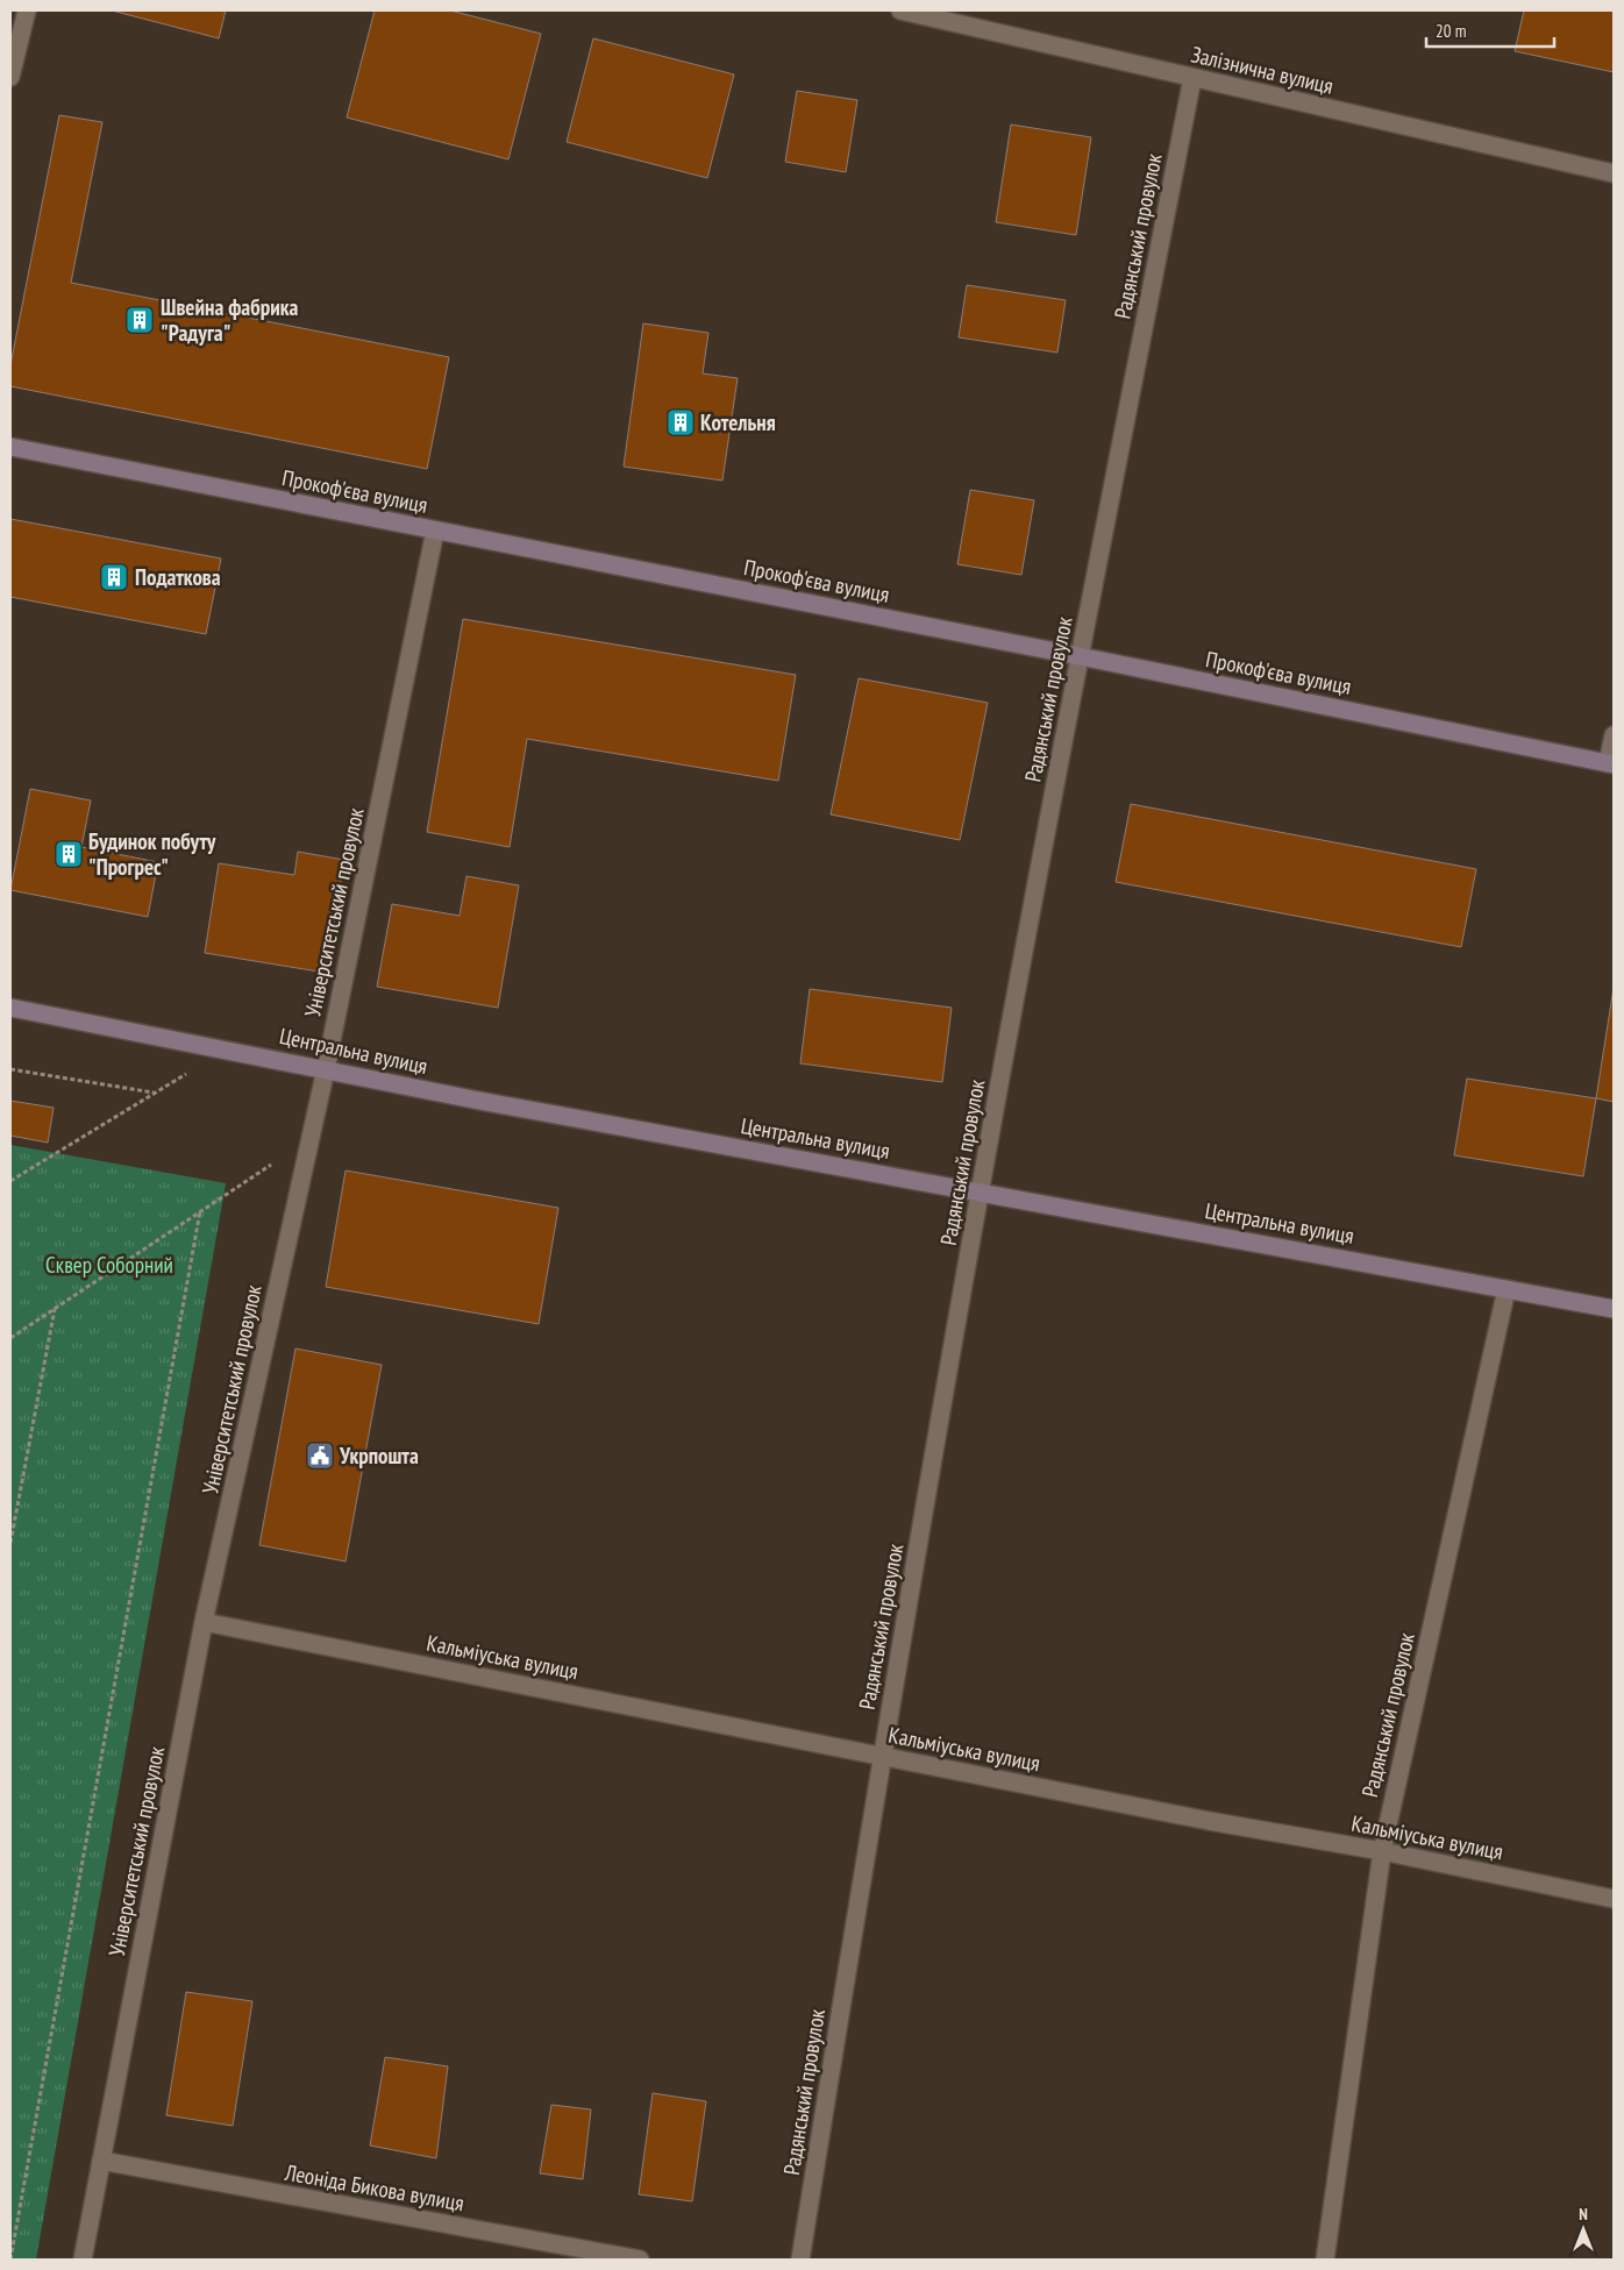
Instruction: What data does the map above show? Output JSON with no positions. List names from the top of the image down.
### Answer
{
  "streets": {
    "street": [
      "Залізнична вулиця",
      "Радянський провулок",
      "Прокоф'єва вулиця",
      "Університетський провулок",
      "Центральна вулиця",
      "Кальміуська вулиця",
      "Леоніда Бикова вулиця"
    ]
  },
  "crossings": [
    ["Залізнична вулиця", "Радянський провулок"],
    ["Радянський провулок", "Прокоф'єва вулиця"],
    ["Радянський провулок", "Центральна вулиця"],
    ["Радянський провулок", "Кальміуська вулиця"],
    ["Прокоф'єва вулиця", "Університетський провулок"],
    ["Університетський провулок", "Центральна вулиця"],
    ["Університетський провулок", "Кальміуська вулиця"],
    ["Університетський провулок", "Леоніда Бикова вулиця"]
  ],
  "parks": ["Сквер Соборний"],
  "places": {
    "building": [
      "Швейна фабрика \"Радуга\"",
      "Котельня",
      "Податкова",
      "Будинок побуту \"Прогрес\""
    ],
    "public building": ["Укрпошта"]
  },
  "scale_bar": "20 m",
  "north": "top"
}
